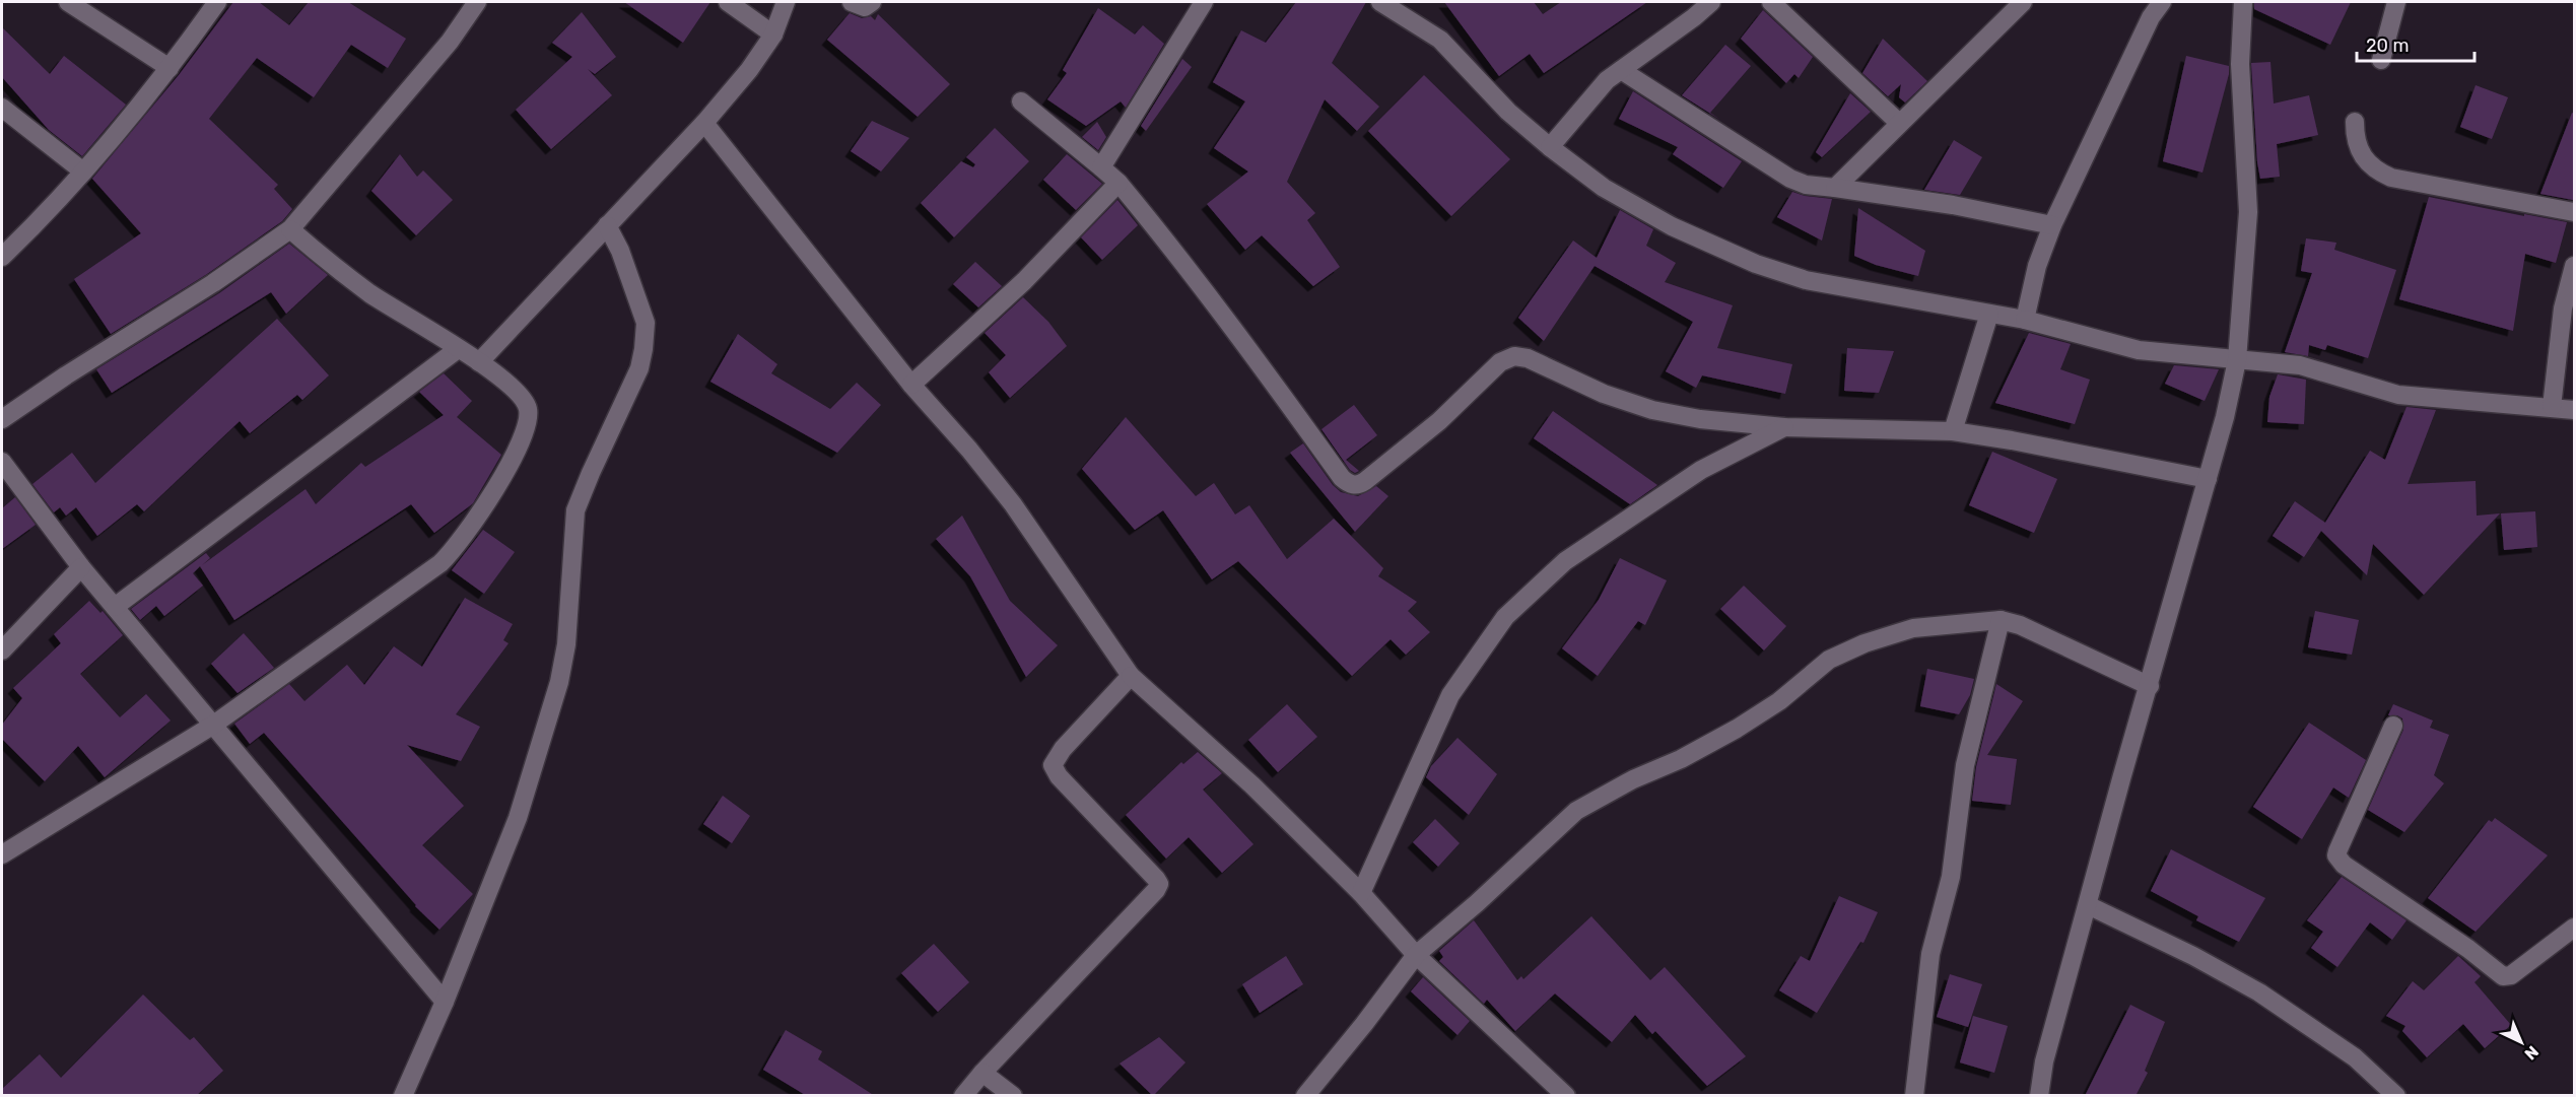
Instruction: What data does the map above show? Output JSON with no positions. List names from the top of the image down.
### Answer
{
  "scale_bar": "20 m",
  "north": "bottom right"
}
